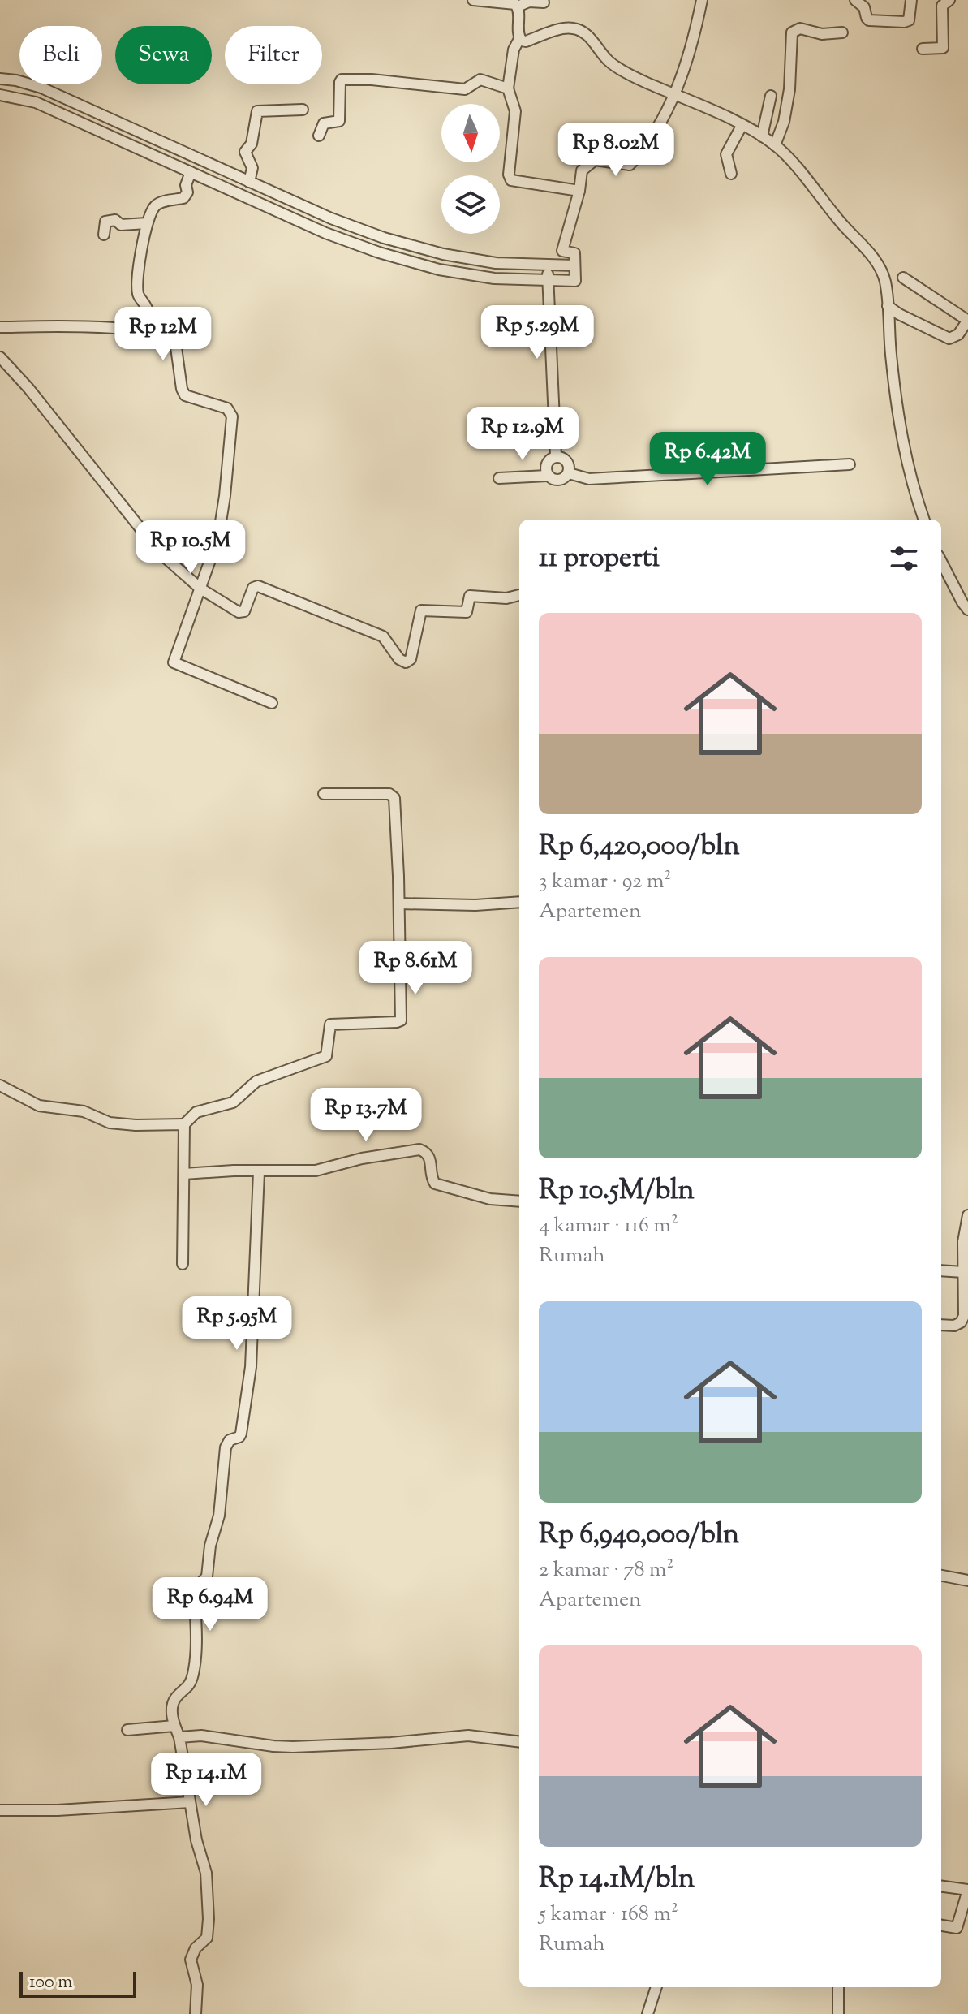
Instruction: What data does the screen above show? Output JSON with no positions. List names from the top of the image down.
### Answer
{
  "scale_bar": "100 m",
  "north": "bottom",
  "page": {
    "chip": ["Beli", "Sewa", "Filter"],
    "price": [
      "Rp 8.02M",
      "Rp 5.29M",
      "Rp 12M",
      "Rp 12.9M",
      "Rp 6.42M",
      "Rp 10.5M",
      "Rp 8.61M",
      "Rp 13.7M",
      "Rp 5.95M",
      "Rp 6.94M",
      "Rp 14.1M"
    ],
    "heading": "11 properti",
    "list": [
      {
        "name": "Rp 6,420,000/bln",
        "note": "3 kamar · 92 m² · Apartemen"
      },
      {
        "name": "Rp 10.5M/bln",
        "note": "4 kamar · 116 m² · Rumah"
      },
      {
        "name": "Rp 6,940,000/bln",
        "note": "2 kamar · 78 m² · Apartemen"
      },
      {
        "name": "Rp 14.1M/bln",
        "note": "5 kamar · 168 m² · Rumah"
      }
    ],
    "scale": "100 m"
  }
}
